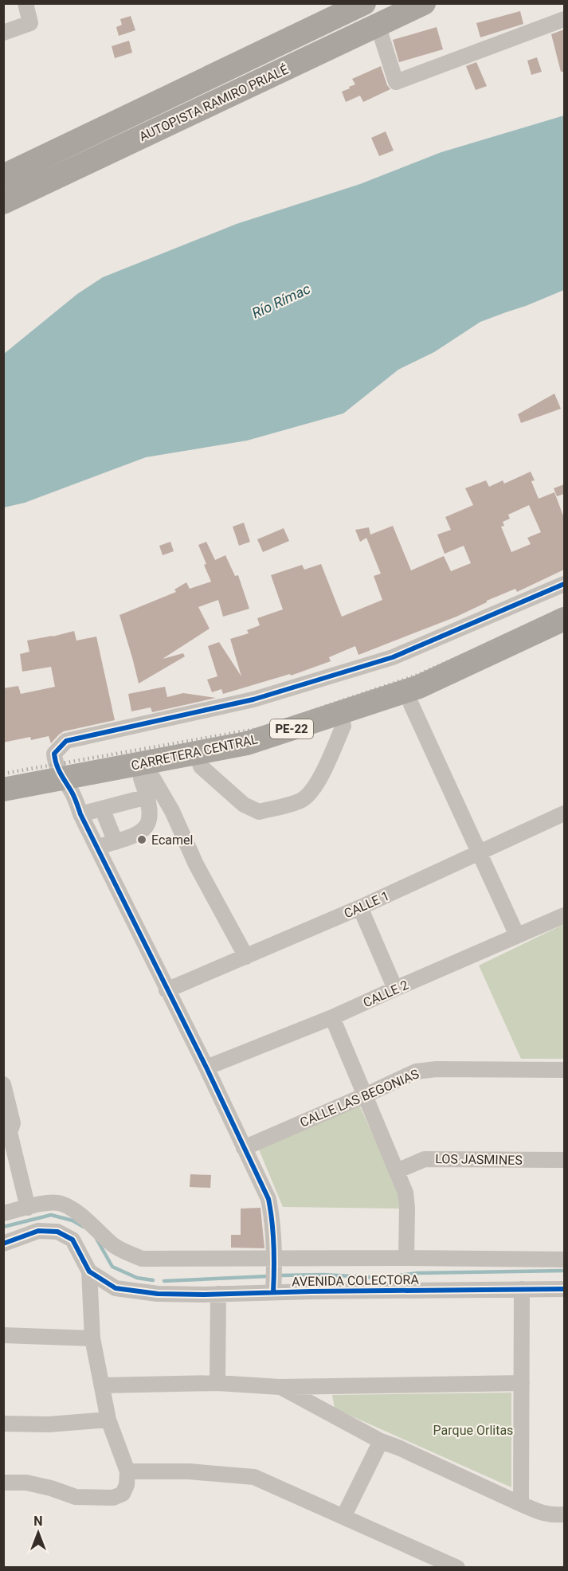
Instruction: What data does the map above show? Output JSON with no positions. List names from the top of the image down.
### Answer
{
  "streets": {
    "highway": ["AUTOPISTA RAMIRO PRIALÉ", "PE-22", "CARRETERA CENTRAL"],
    "street": [
      "CALLE 1",
      "CALLE 2",
      "CALLE LAS BEGONIAS",
      "LOS JASMINES",
      "AVENIDA COLECTORA"
    ]
  },
  "water": ["Río Rímac"],
  "parks": ["Parque Orlitas"],
  "places": ["Ecamel"],
  "north": "top"
}
